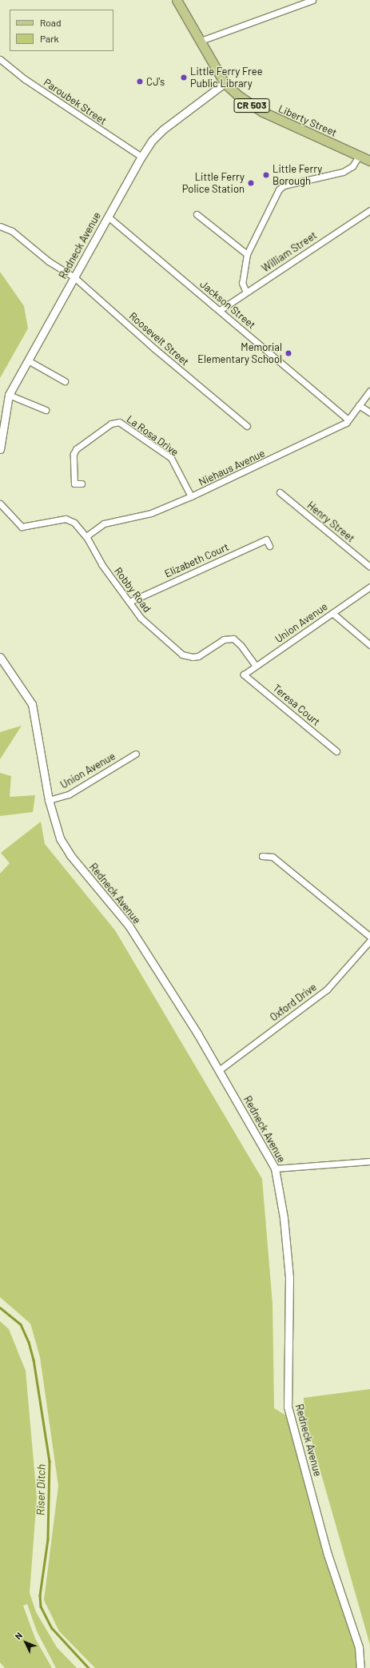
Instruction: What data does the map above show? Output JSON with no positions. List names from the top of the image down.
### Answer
{
  "streets": {
    "main road": ["CR 503", "Liberty Street"],
    "street": [
      "Paroubek Street",
      "Redneck Avenue",
      "William Street",
      "Jackson Street",
      "Roosevelt Street",
      "La Rosa Drive",
      "Niehaus Avenue",
      "Henry Street",
      "Elizabeth Court",
      "Robby Road",
      "Union Avenue",
      "Teresa Court",
      "Oxford Drive"
    ]
  },
  "crossings": [
    ["Paroubek Street", "Redneck Avenue"],
    ["Liberty Street", "Redneck Avenue"],
    ["Redneck Avenue", "Jackson Street"],
    ["Redneck Avenue", "Roosevelt Street"],
    ["Redneck Avenue", "Union Avenue"],
    ["Redneck Avenue", "Oxford Drive"],
    ["William Street", "Jackson Street"],
    ["Jackson Street", "Niehaus Avenue"],
    ["La Rosa Drive", "Niehaus Avenue"],
    ["Niehaus Avenue", "Robby Road"],
    ["Elizabeth Court", "Robby Road"],
    ["Robby Road", "Union Avenue"],
    ["Union Avenue", "Teresa Court"]
  ],
  "water": ["Riser Ditch"],
  "places": [
    "Little Ferry Free Public Library",
    "CJ's",
    "Little Ferry Borough",
    "Little Ferry Police Station",
    "Memorial Elementary School"
  ],
  "legend": ["Road", "Park"],
  "north": "top left"
}
